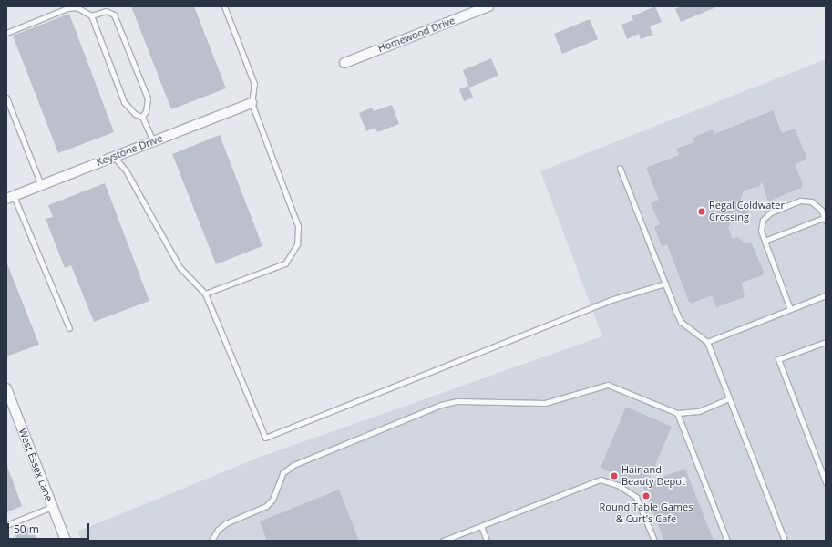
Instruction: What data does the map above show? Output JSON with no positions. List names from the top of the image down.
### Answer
{
  "streets": {
    "street": ["Homewood Drive", "Keystone Drive", "West Essex Lane"]
  },
  "places": ["Regal Coldwater Crossing", "Hair and Beauty Depot", "Round Table Games & Curt's Cafe"],
  "scale_bar": "50 m"
}
